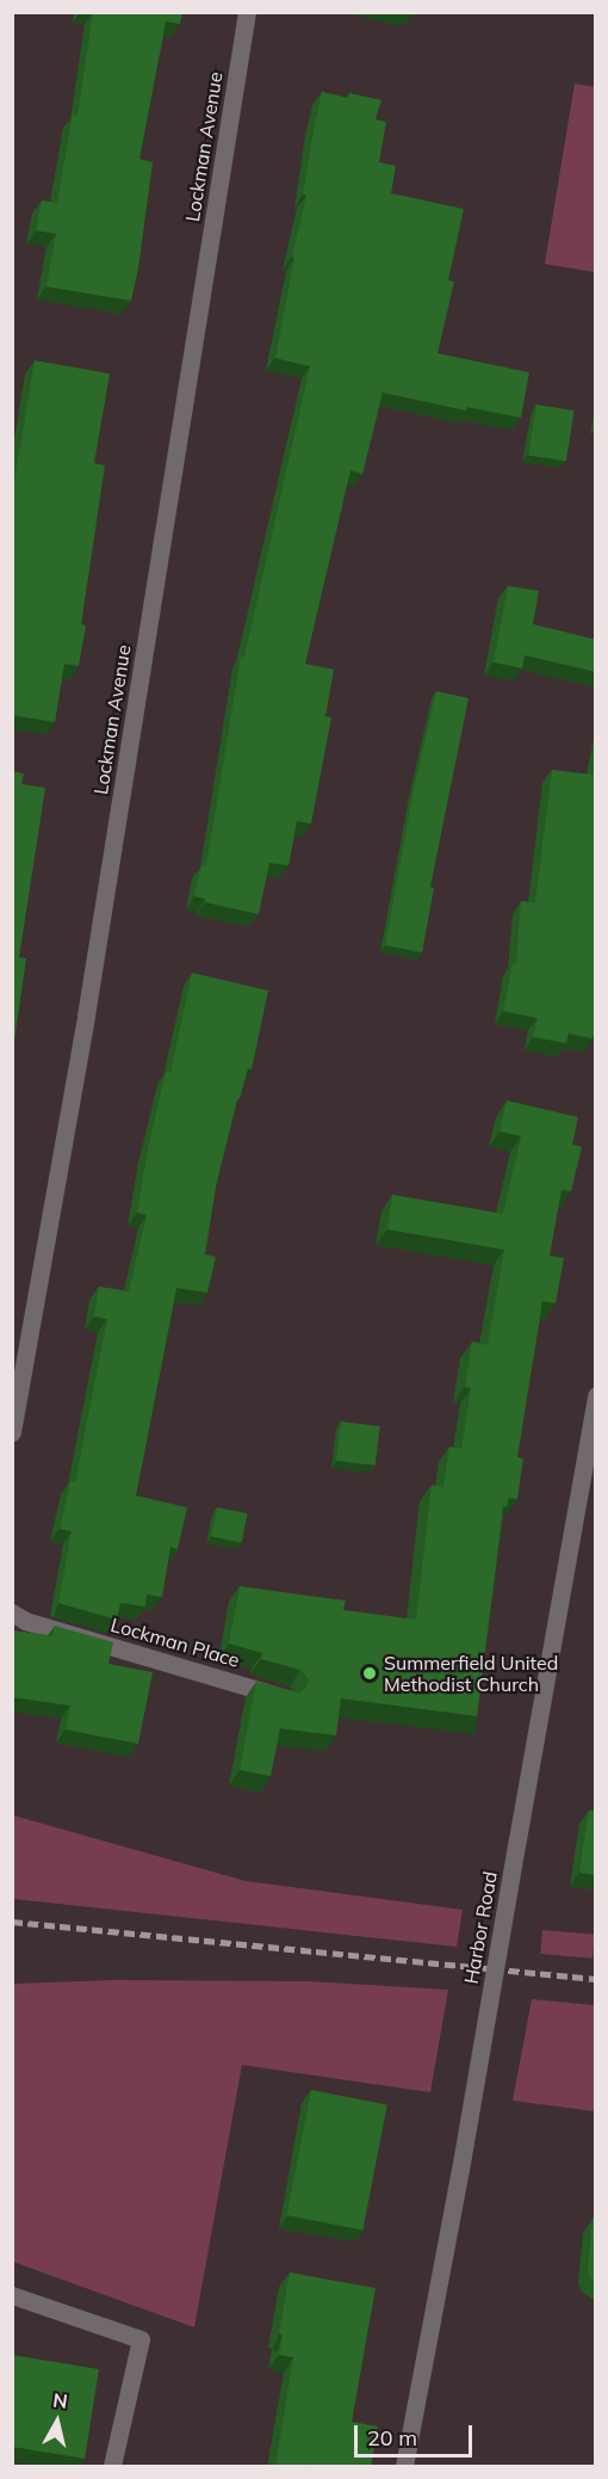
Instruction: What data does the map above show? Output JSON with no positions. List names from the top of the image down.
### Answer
{
  "streets": {
    "street": ["Lockman Avenue", "Lockman Place", "Harbor Road"]
  },
  "places": ["Summerfield United Methodist Church"],
  "scale_bar": "20 m",
  "north": "top"
}
